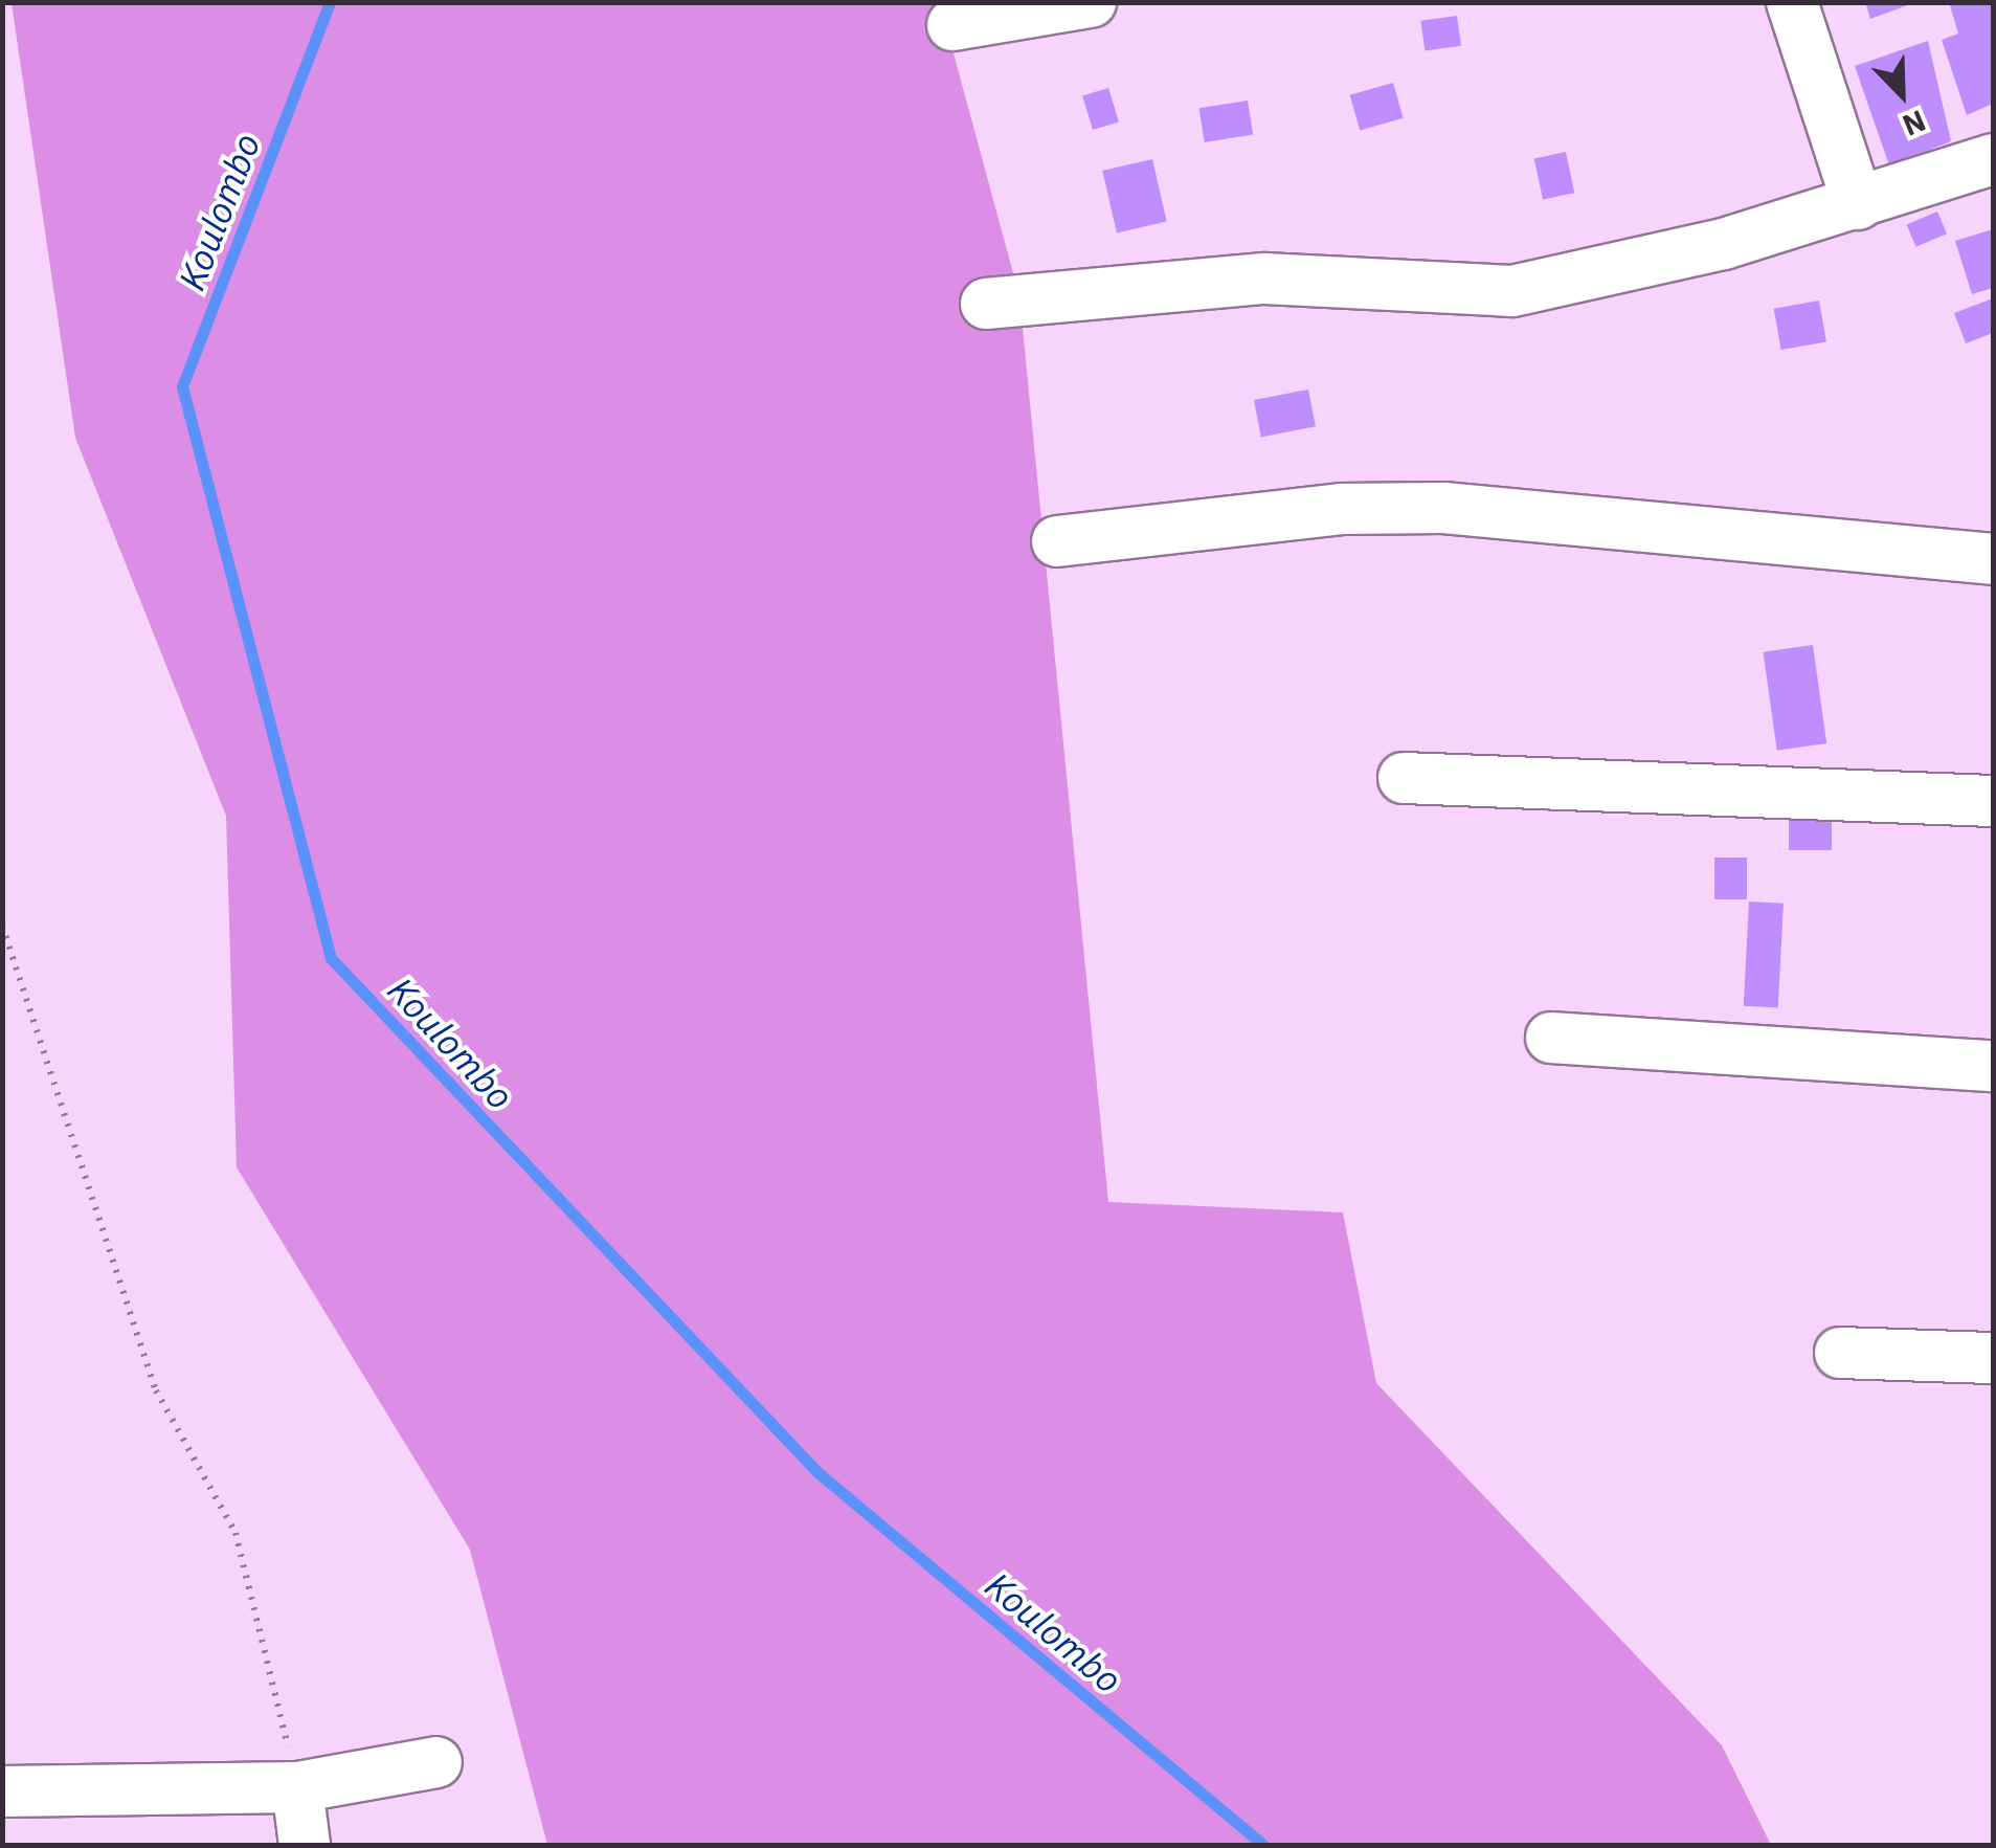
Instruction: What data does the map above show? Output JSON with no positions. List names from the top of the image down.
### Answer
{
  "water": ["Koulombo"],
  "north": "bottom right"
}
